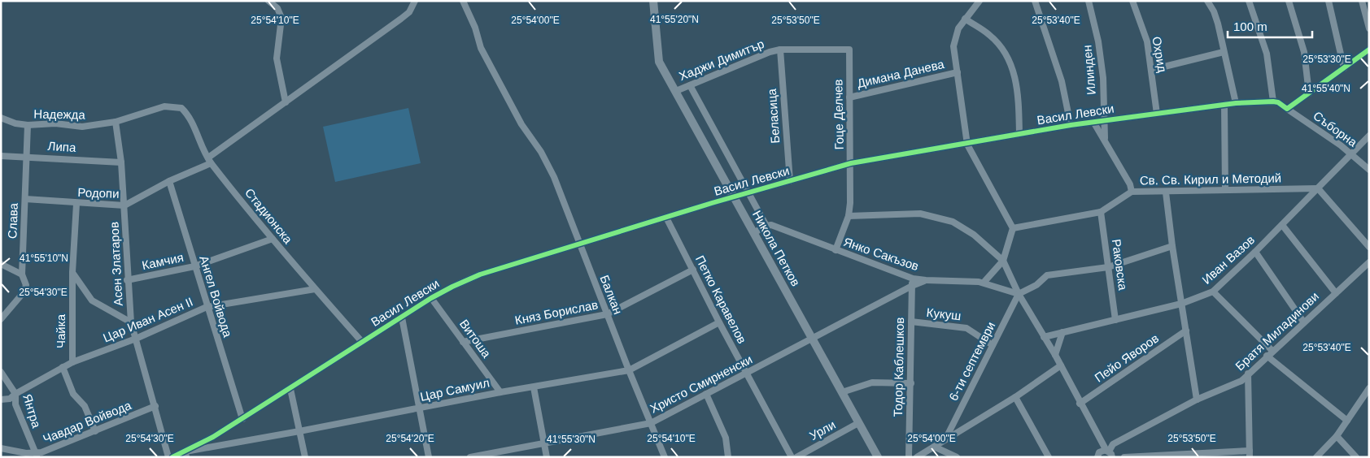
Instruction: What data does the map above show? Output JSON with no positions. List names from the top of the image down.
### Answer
{
  "streets": {
    "street": [
      "Охрид",
      "Хаджи Димитър",
      "Илинден",
      "Димана Данева",
      "Надежда",
      "Гоце Делчев",
      "Васил Левски",
      "Беласица",
      "Съборна",
      "Липа",
      "Св. Св. Кирил и Методий",
      "Родопи",
      "Стадионска",
      "Слава",
      "Никола Петков",
      "Янко Сакъзов",
      "Иван Вазов",
      "Камчия",
      "Асен Златаров",
      "Раковска",
      "Балкан",
      "Ангел Войвода",
      "Петко Каравелов",
      "Княз Борислав",
      "Кукуш",
      "Цар Иван Асен II",
      "Чайка",
      "Братя Миладинови",
      "Витоша",
      "Пейо Яворов",
      "6-ти септември",
      "Тодор Каблешков",
      "Христо Смирненски",
      "Цар Самуил",
      "Янтра",
      "Чавдар Войвода",
      "Урли"
    ]
  },
  "crossings": [
    ["Охрид", "Васил Левски"],
    ["Хаджи Димитър", "Гоце Делчев"],
    ["Хаджи Димитър", "Беласица"],
    ["Хаджи Димитър", "Никола Петков"],
    ["Илинден", "Васил Левски"],
    ["Илинден", "Св. Св. Кирил и Методий"],
    ["Димана Данева", "Гоце Делчев"],
    ["Надежда", "Стадионска"],
    ["Надежда", "Слава"],
    ["Надежда", "Асен Златаров"],
    ["Гоце Делчев", "Васил Левски"],
    ["Гоце Делчев", "Янко Сакъзов"],
    ["Васил Левски", "Беласица"],
    ["Васил Левски", "Стадионска"],
    ["Васил Левски", "Никола Петков"],
    ["Васил Левски", "Балкан"],
    ["Васил Левски", "Ангел Войвода"],
    ["Васил Левски", "Петко Каравелов"],
    ["Васил Левски", "Витоша"],
    ["Васил Левски", "Цар Самуил"],
    ["Съборна", "Иван Вазов"],
    ["Липа", "Слава"],
    ["Липа", "Асен Златаров"],
    ["Св. Св. Кирил и Методий", "Иван Вазов"],
    ["Св. Св. Кирил и Методий", "Раковска"],
    ["Родопи", "Стадионска"],
    ["Родопи", "Слава"],
    ["Родопи", "Асен Златаров"],
    ["Родопи", "Ангел Войвода"],
    ["Родопи", "Чайка"],
    ["Стадионска", "Камчия"],
    ["Стадионска", "Цар Иван Асен II"],
    ["Никола Петков", "Христо Смирненски"],
    ["Никола Петков", "Урли"],
    ["Янко Сакъзов", "6-ти септември"],
    ["Янко Сакъзов", "Тодор Каблешков"],
    ["Янко Сакъзов", "Христо Смирненски"],
    ["Иван Вазов", "Раковска"],
    ["Камчия", "Асен Златаров"],
    ["Камчия", "Ангел Войвода"],
    ["Асен Златаров", "Цар Иван Асен II"],
    ["Асен Златаров", "Чавдар Войвода"],
    ["Балкан", "Княз Борислав"],
    ["Балкан", "Христо Смирненски"],
    ["Балкан", "Цар Самуил"],
    ["Ангел Войвода", "Цар Иван Асен II"],
    ["Петко Каравелов", "Княз Борислав"],
    ["Петко Каравелов", "Христо Смирненски"],
    ["Петко Каравелов", "Цар Самуил"],
    ["Княз Борислав", "Витоша"],
    ["Кукуш", "6-ти септември"],
    ["Кукуш", "Тодор Каблешков"],
    ["Цар Иван Асен II", "Чайка"],
    ["Цар Иван Асен II", "Янтра"],
    ["Витоша", "Цар Самуил"],
    ["Тодор Каблешков", "Христо Смирненски"],
    ["Янтра", "Чавдар Войвода"]
  ],
  "scale_bar": "100 m",
  "coordinates": [
    "41°55'20\"N",
    "25°54'10\"E",
    "25°54'00\"E",
    "25°53'50\"E",
    "25°53'40\"E",
    "25°53'30\"E",
    "41°55'40\"N",
    "41°55'10\"N",
    "25°54'30\"E",
    "25°54'20\"E",
    "41°55'30\"N"
  ]
}
